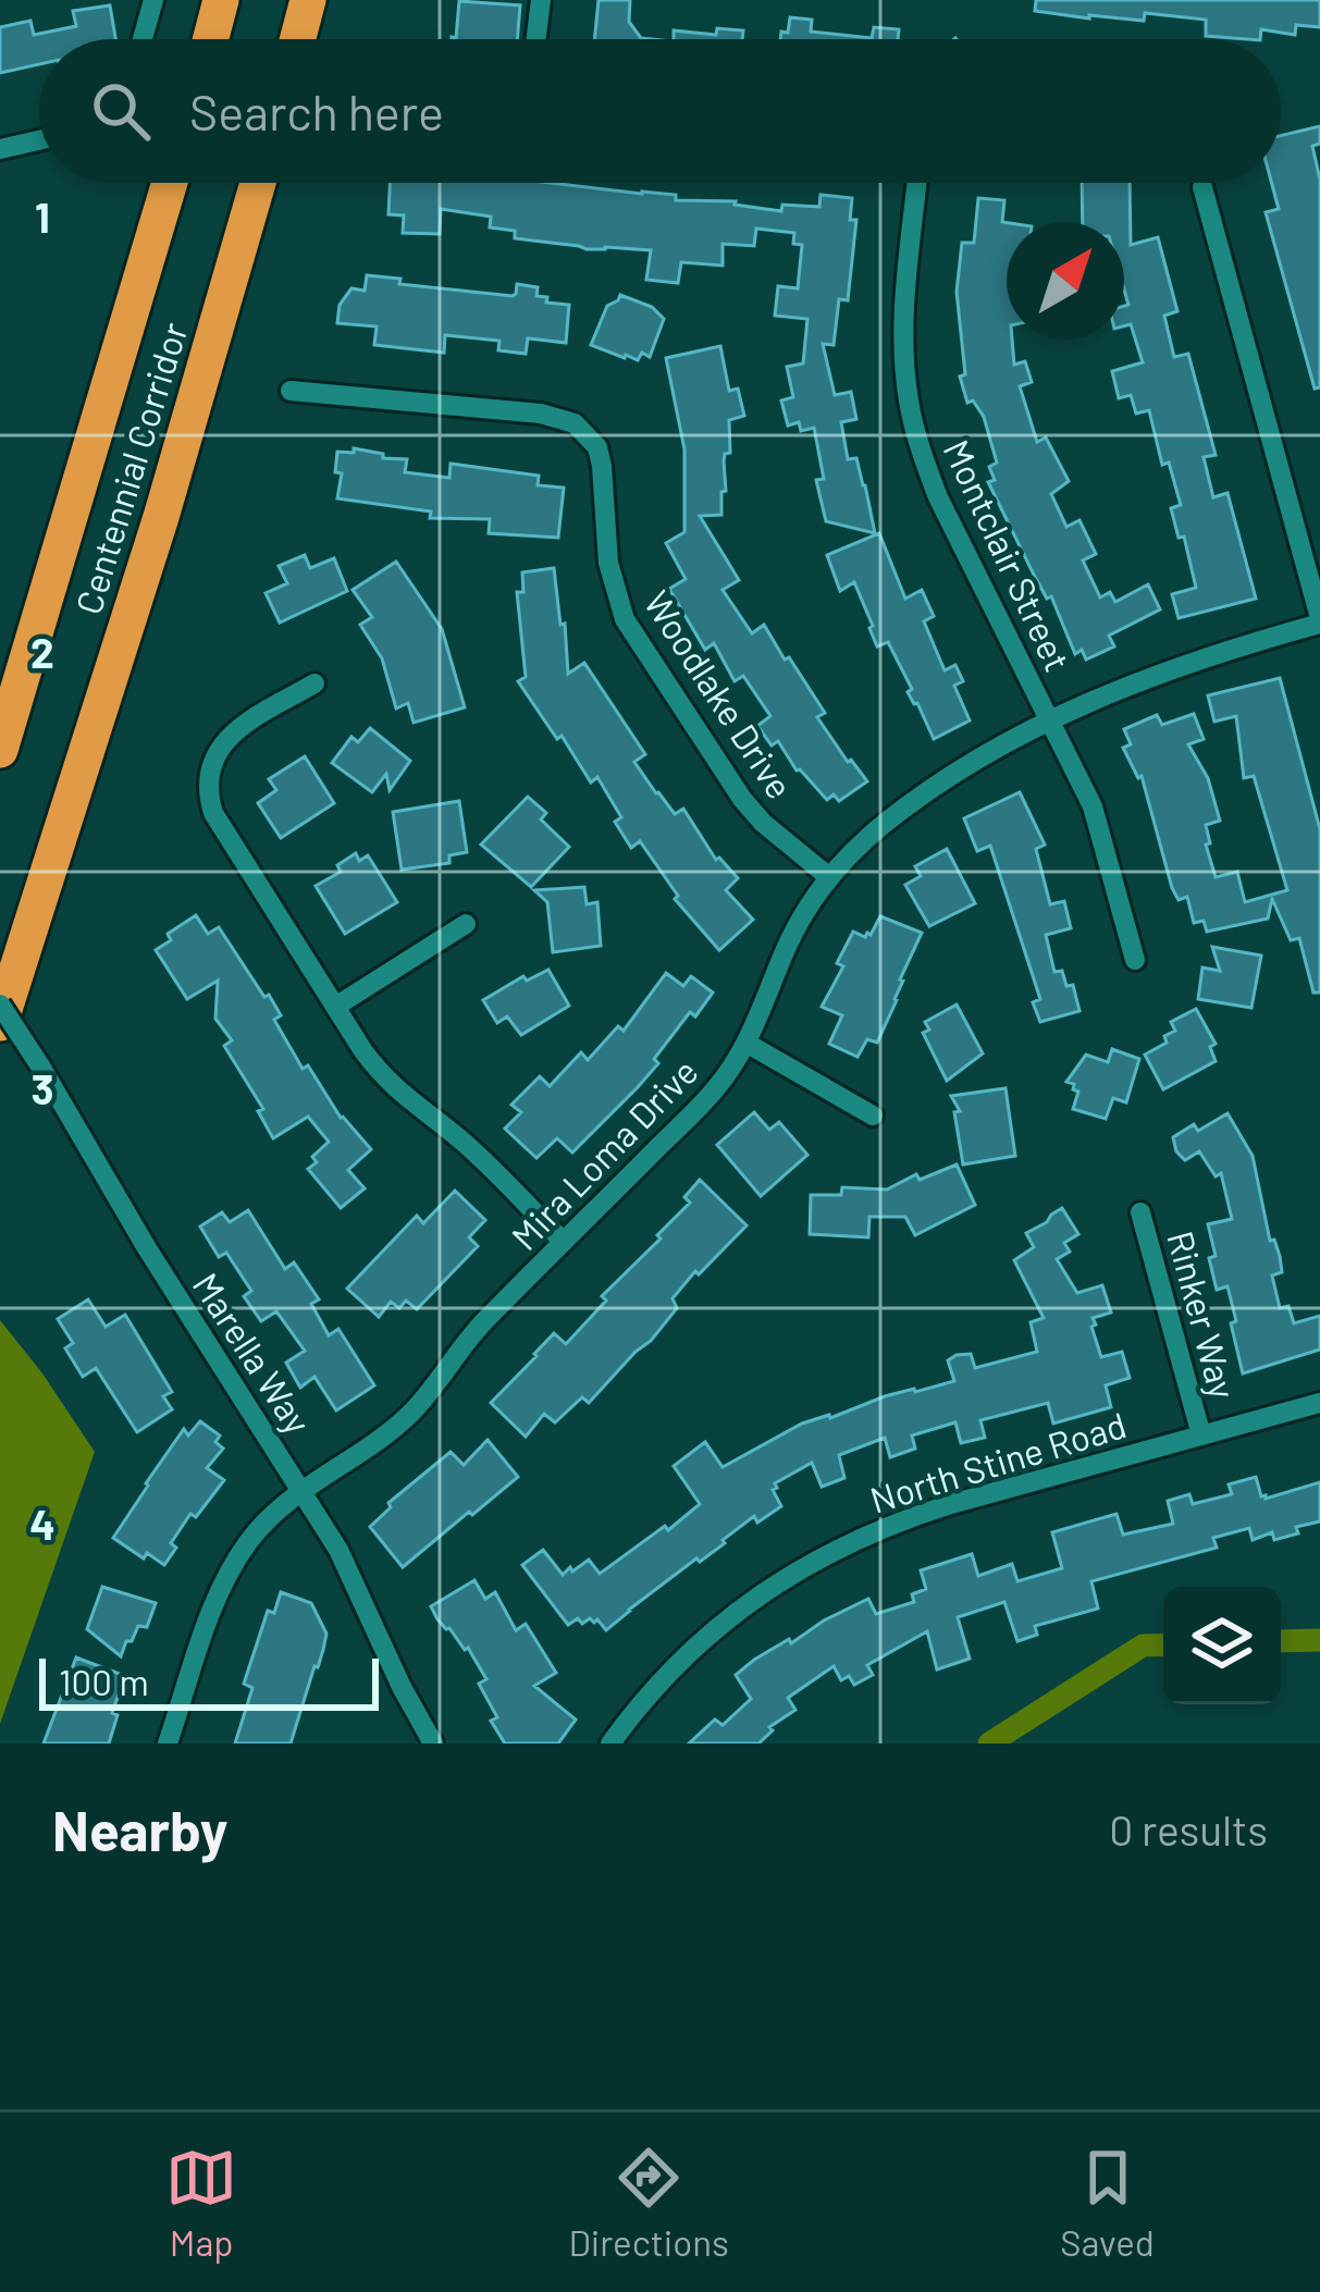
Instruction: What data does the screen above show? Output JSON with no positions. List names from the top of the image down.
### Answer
{
  "streets": {
    "highway": ["Centennial Corridor"],
    "street": [
      "Montclair Street",
      "Woodlake Drive",
      "Mira Loma Drive",
      "Rinker Way",
      "Marella Way",
      "North Stine Road"
    ]
  },
  "crossings": [
    ["Montclair Street", "Mira Loma Drive"],
    ["Woodlake Drive", "Mira Loma Drive"],
    ["Mira Loma Drive", "Marella Way"],
    ["Rinker Way", "North Stine Road"]
  ],
  "scale_bar": "100 m",
  "north": "top right",
  "page": {
    "search": "Search here",
    "scale": "100 m",
    "heading": ["Nearby", "0 results"],
    "nav": ["Map", "Directions", "Saved"]
  },
  "grid": {
    "rows": [
      "1",
      "2",
      "3",
      "4"
    ]
  }
}
